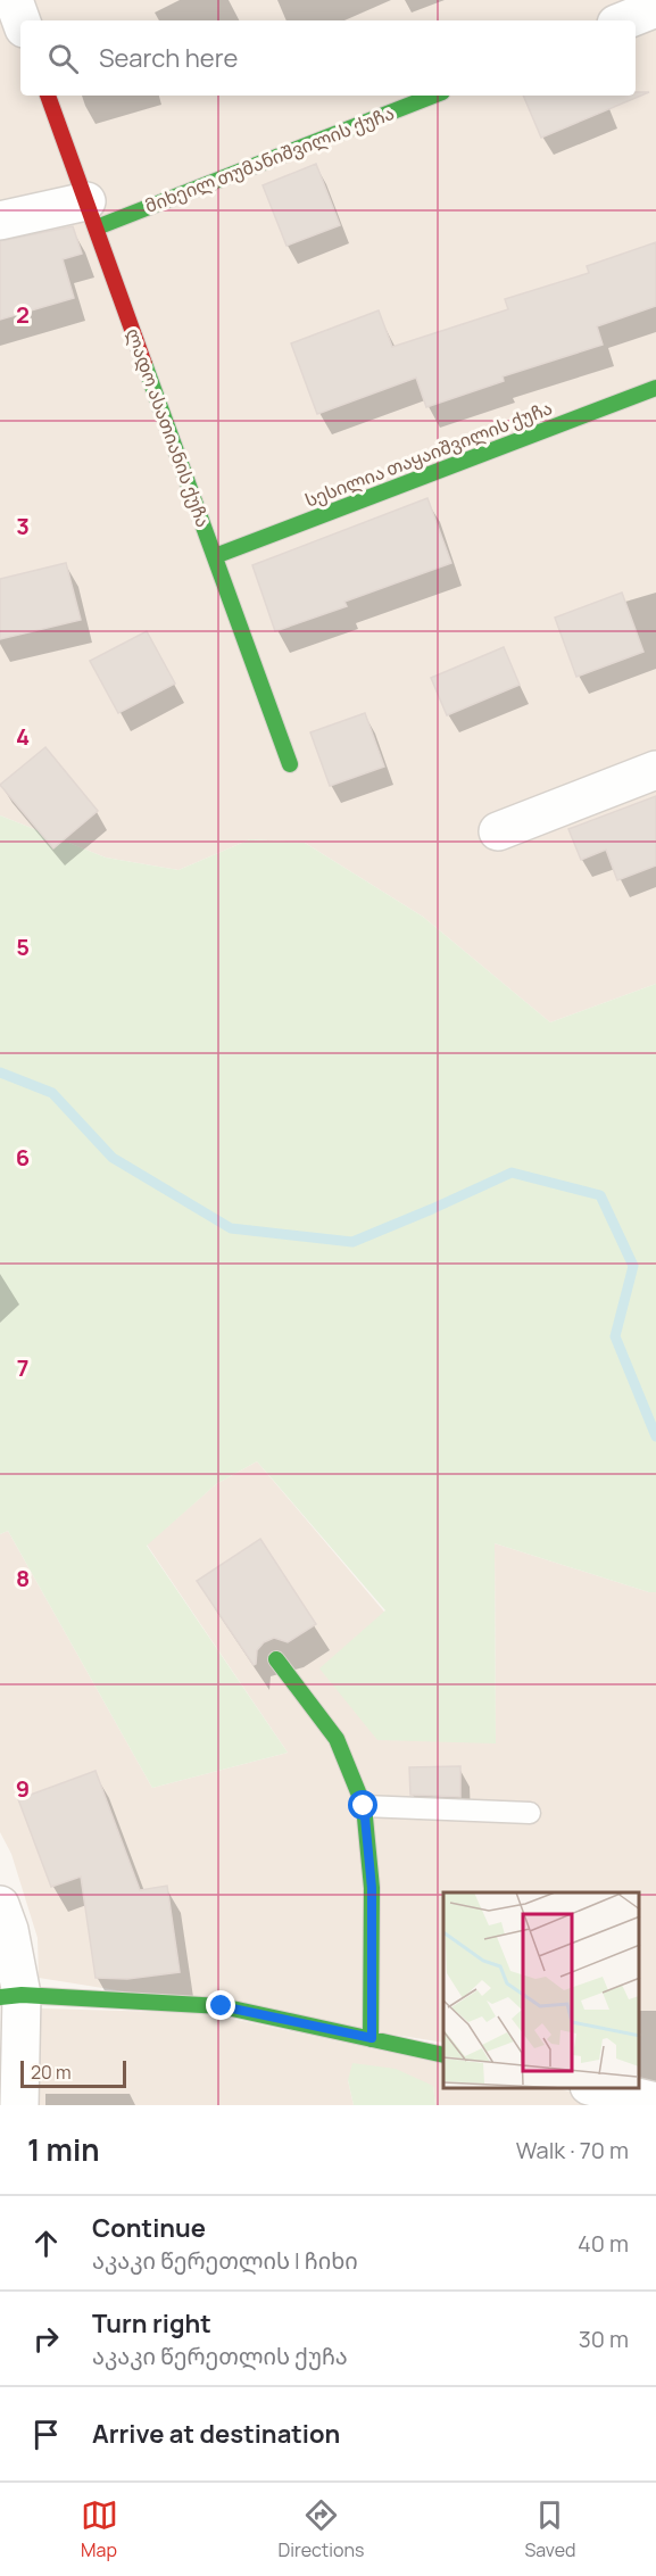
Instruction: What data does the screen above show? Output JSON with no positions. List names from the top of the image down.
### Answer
{
  "streets": {
    "street": ["მიხეილ თუმანიშვილის ქუჩა", "ლადო ასათიანის ქუჩა", "სესილია თაყაიშვილის ქუჩა"]
  },
  "crossings": [
    ["მიხეილ თუმანიშვილის ქუჩა", "ლადო ასათიანის ქუჩა"],
    ["ლადო ასათიანის ქუჩა", "სესილია თაყაიშვილის ქუჩა"]
  ],
  "scale_bar": "20 m",
  "page": {
    "search": "Search here",
    "scale": "20 m",
    "heading": ["1 min", "Walk · 70 m"],
    "list": [
      ["Continue", "აკაკი წერეთლის I ჩიხი", "40 m"],
      ["Turn right", "აკაკი წერეთლის ქუჩა", "30 m"],
      "Arrive at destination"
    ],
    "nav": ["Map", "Directions", "Saved"]
  },
  "grid": {
    "rows": [
      "2",
      "3",
      "4",
      "5",
      "6",
      "7",
      "8",
      "9"
    ]
  }
}
